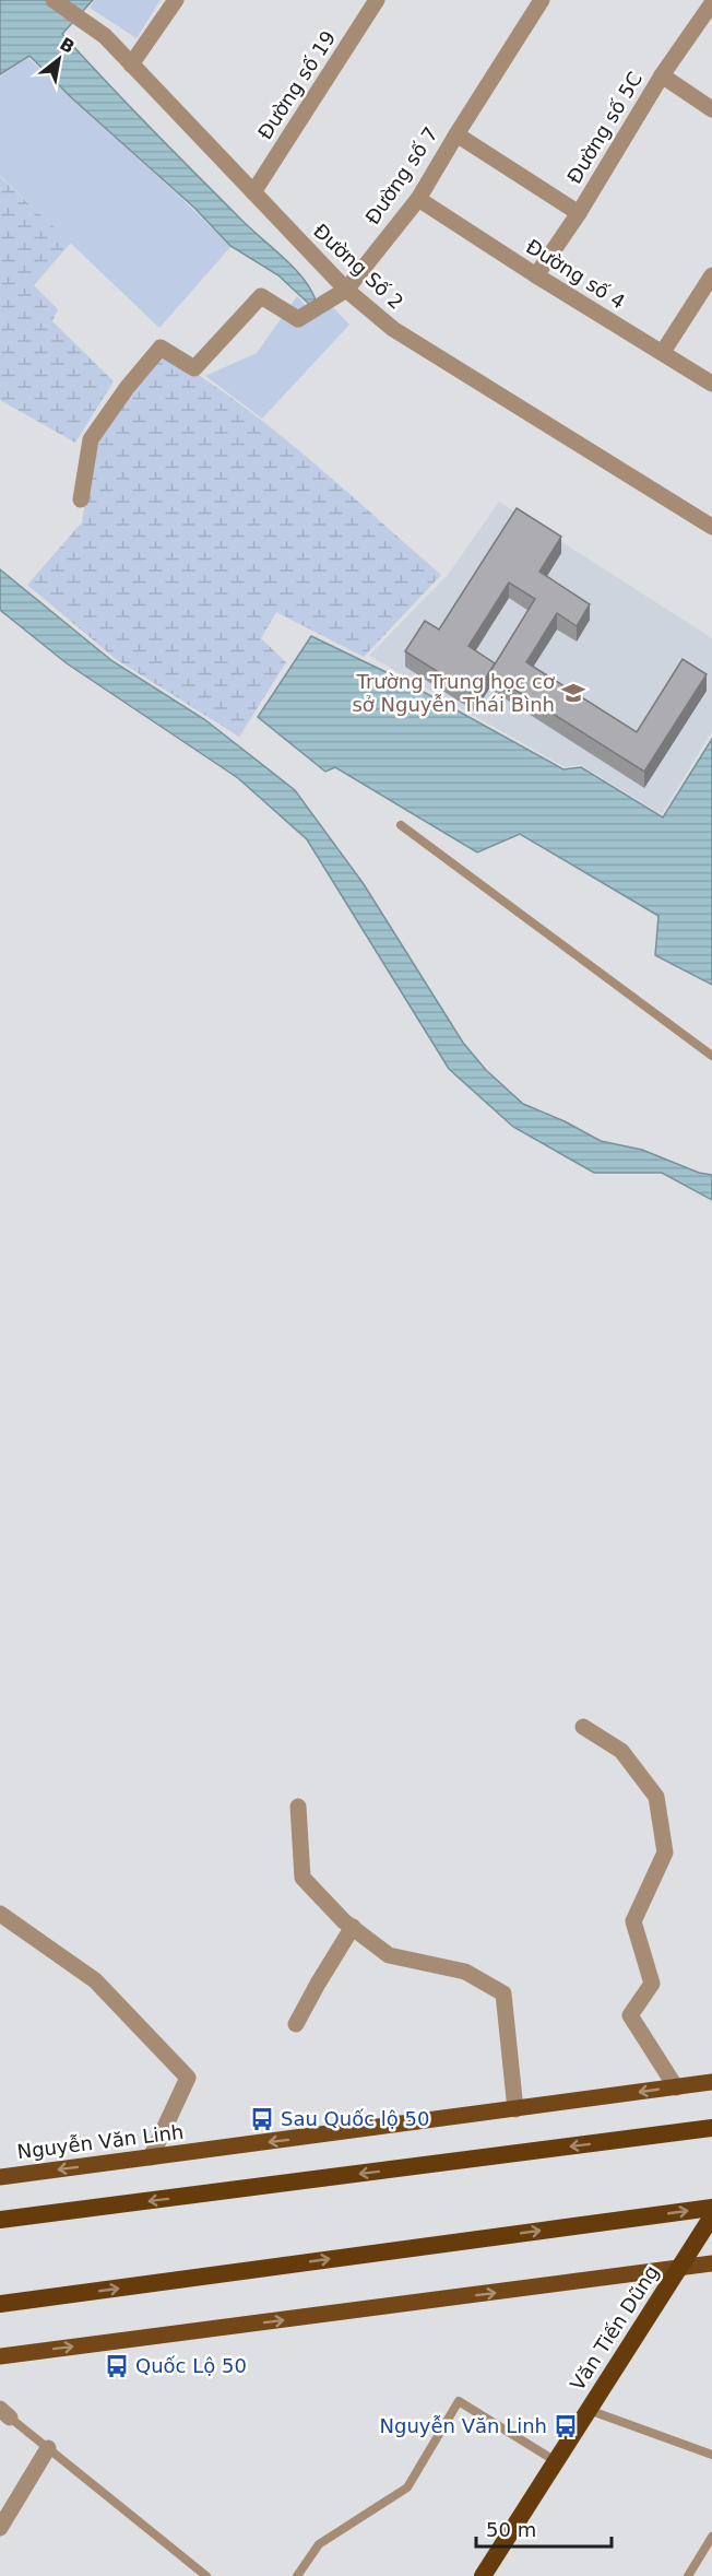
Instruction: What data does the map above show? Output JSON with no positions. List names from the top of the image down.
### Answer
{
  "streets": {
    "highway": ["Văn Tiến Dũng"],
    "main road": ["Nguyễn Văn Linh"],
    "street": [
      "Đường số 19",
      "Đường số 5C",
      "Đường số 7",
      "Đường Số 2",
      "Đường số 4"
    ]
  },
  "crossings": [
    ["Đường số 19", "Đường Số 2"],
    ["Đường số 5C", "Đường số 4"],
    ["Đường số 7", "Đường Số 2"],
    ["Đường số 7", "Đường số 4"]
  ],
  "one_way": ["Nguyễn Văn Linh"],
  "places": {
    "school or university": ["Trường Trung học cơ sở Nguyễn Thái Bình"],
    "bus stop": ["Sau Quốc lộ 50", "Quốc Lộ 50", "Nguyễn Văn Linh"]
  },
  "scale_bar": "50 m",
  "north": "top right"
}
